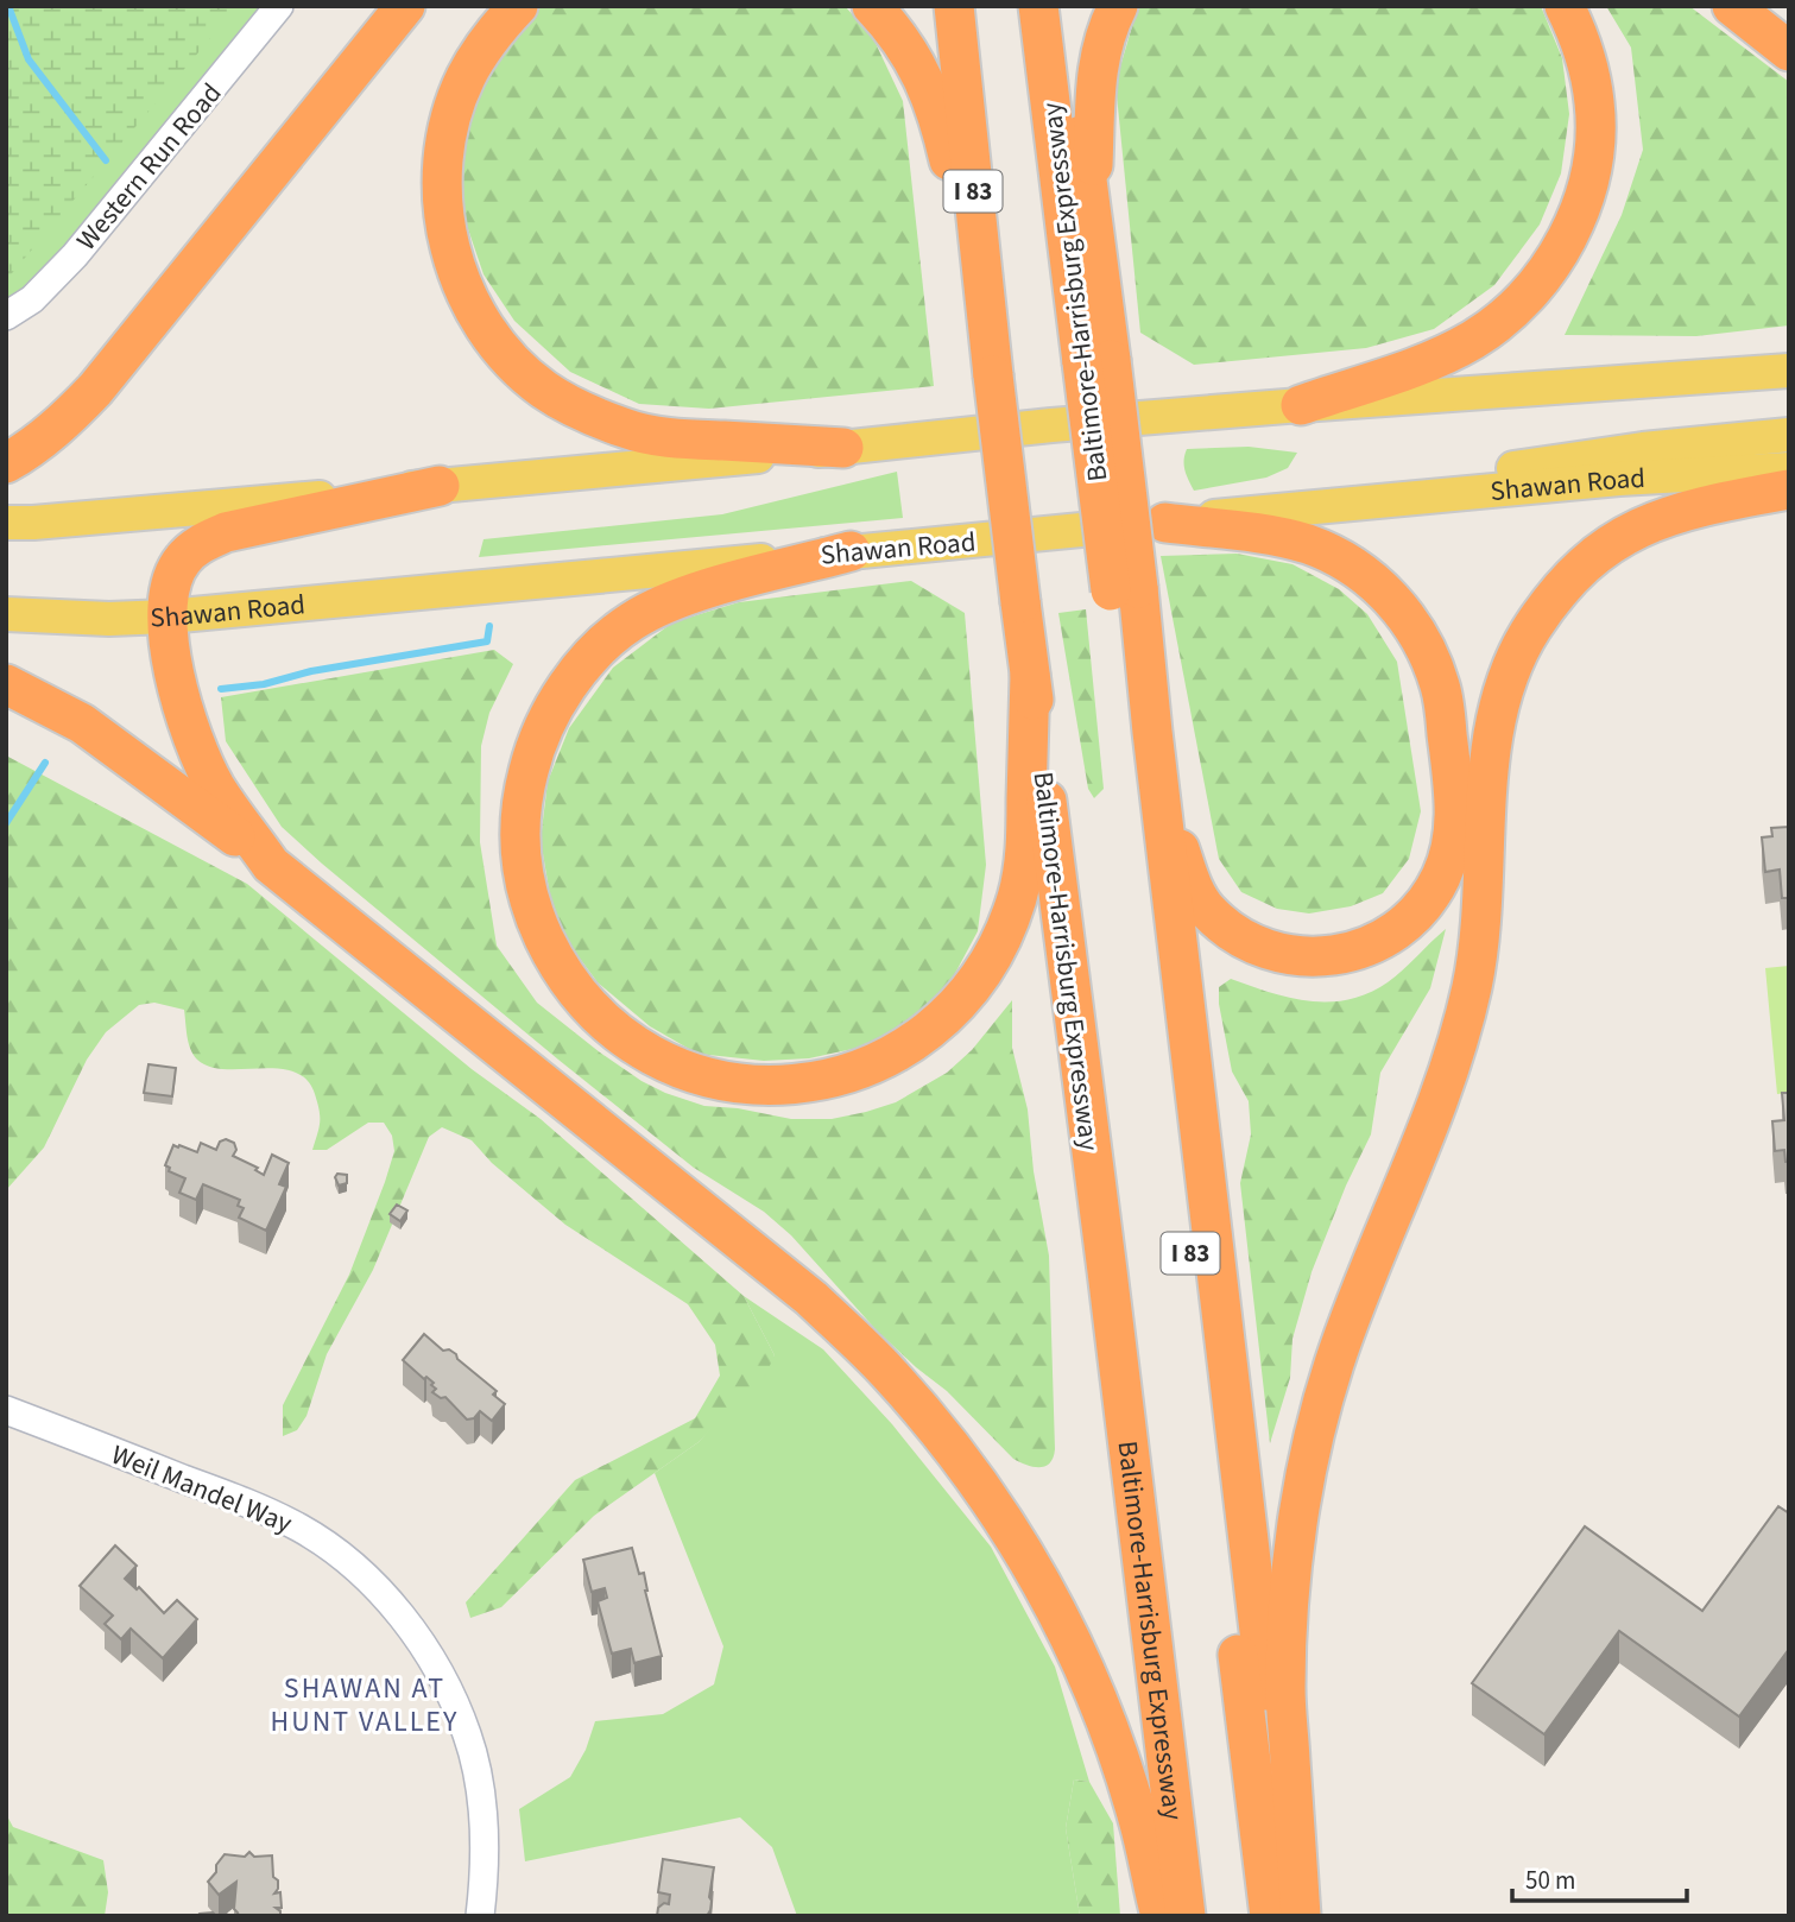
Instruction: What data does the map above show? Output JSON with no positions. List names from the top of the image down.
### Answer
{
  "streets": {
    "highway": ["I 83", "Baltimore-Harrisburg Expressway"],
    "main road": ["Shawan Road"],
    "street": ["Western Run Road", "Weil Mandel Way"]
  },
  "districts": ["SHAWAN AT HUNT VALLEY"],
  "scale_bar": "50 m"
}
